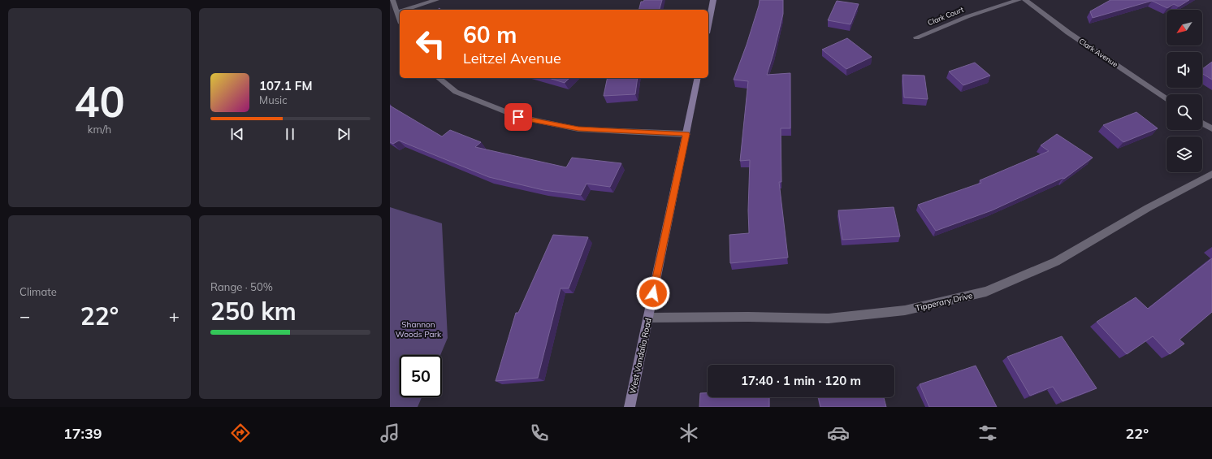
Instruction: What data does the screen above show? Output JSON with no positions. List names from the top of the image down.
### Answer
{
  "streets": {
    "main road": ["West Vandalia Road"],
    "street": ["Clark Court", "Clark Avenue", "Tipperary Drive"]
  },
  "crossings": [
    ["Tipperary Drive", "West Vandalia Road"]
  ],
  "parks": ["Shannon Woods Park"],
  "north": "bottom left",
  "page": {
    "tile": [
      ["40", "km/h"],
      "Climate",
      ["Range · 50%", "250 km"]
    ],
    "turn": ["60 m", "Leitzel Avenue"],
    "song": ["107.1 FM", "Music"],
    "heat": ["−", "22°", "+"],
    "limit": "50",
    "trip": "17:40 · 1 min · 120 m",
    "tabs": ["17:39", "22°"]
  }
}
